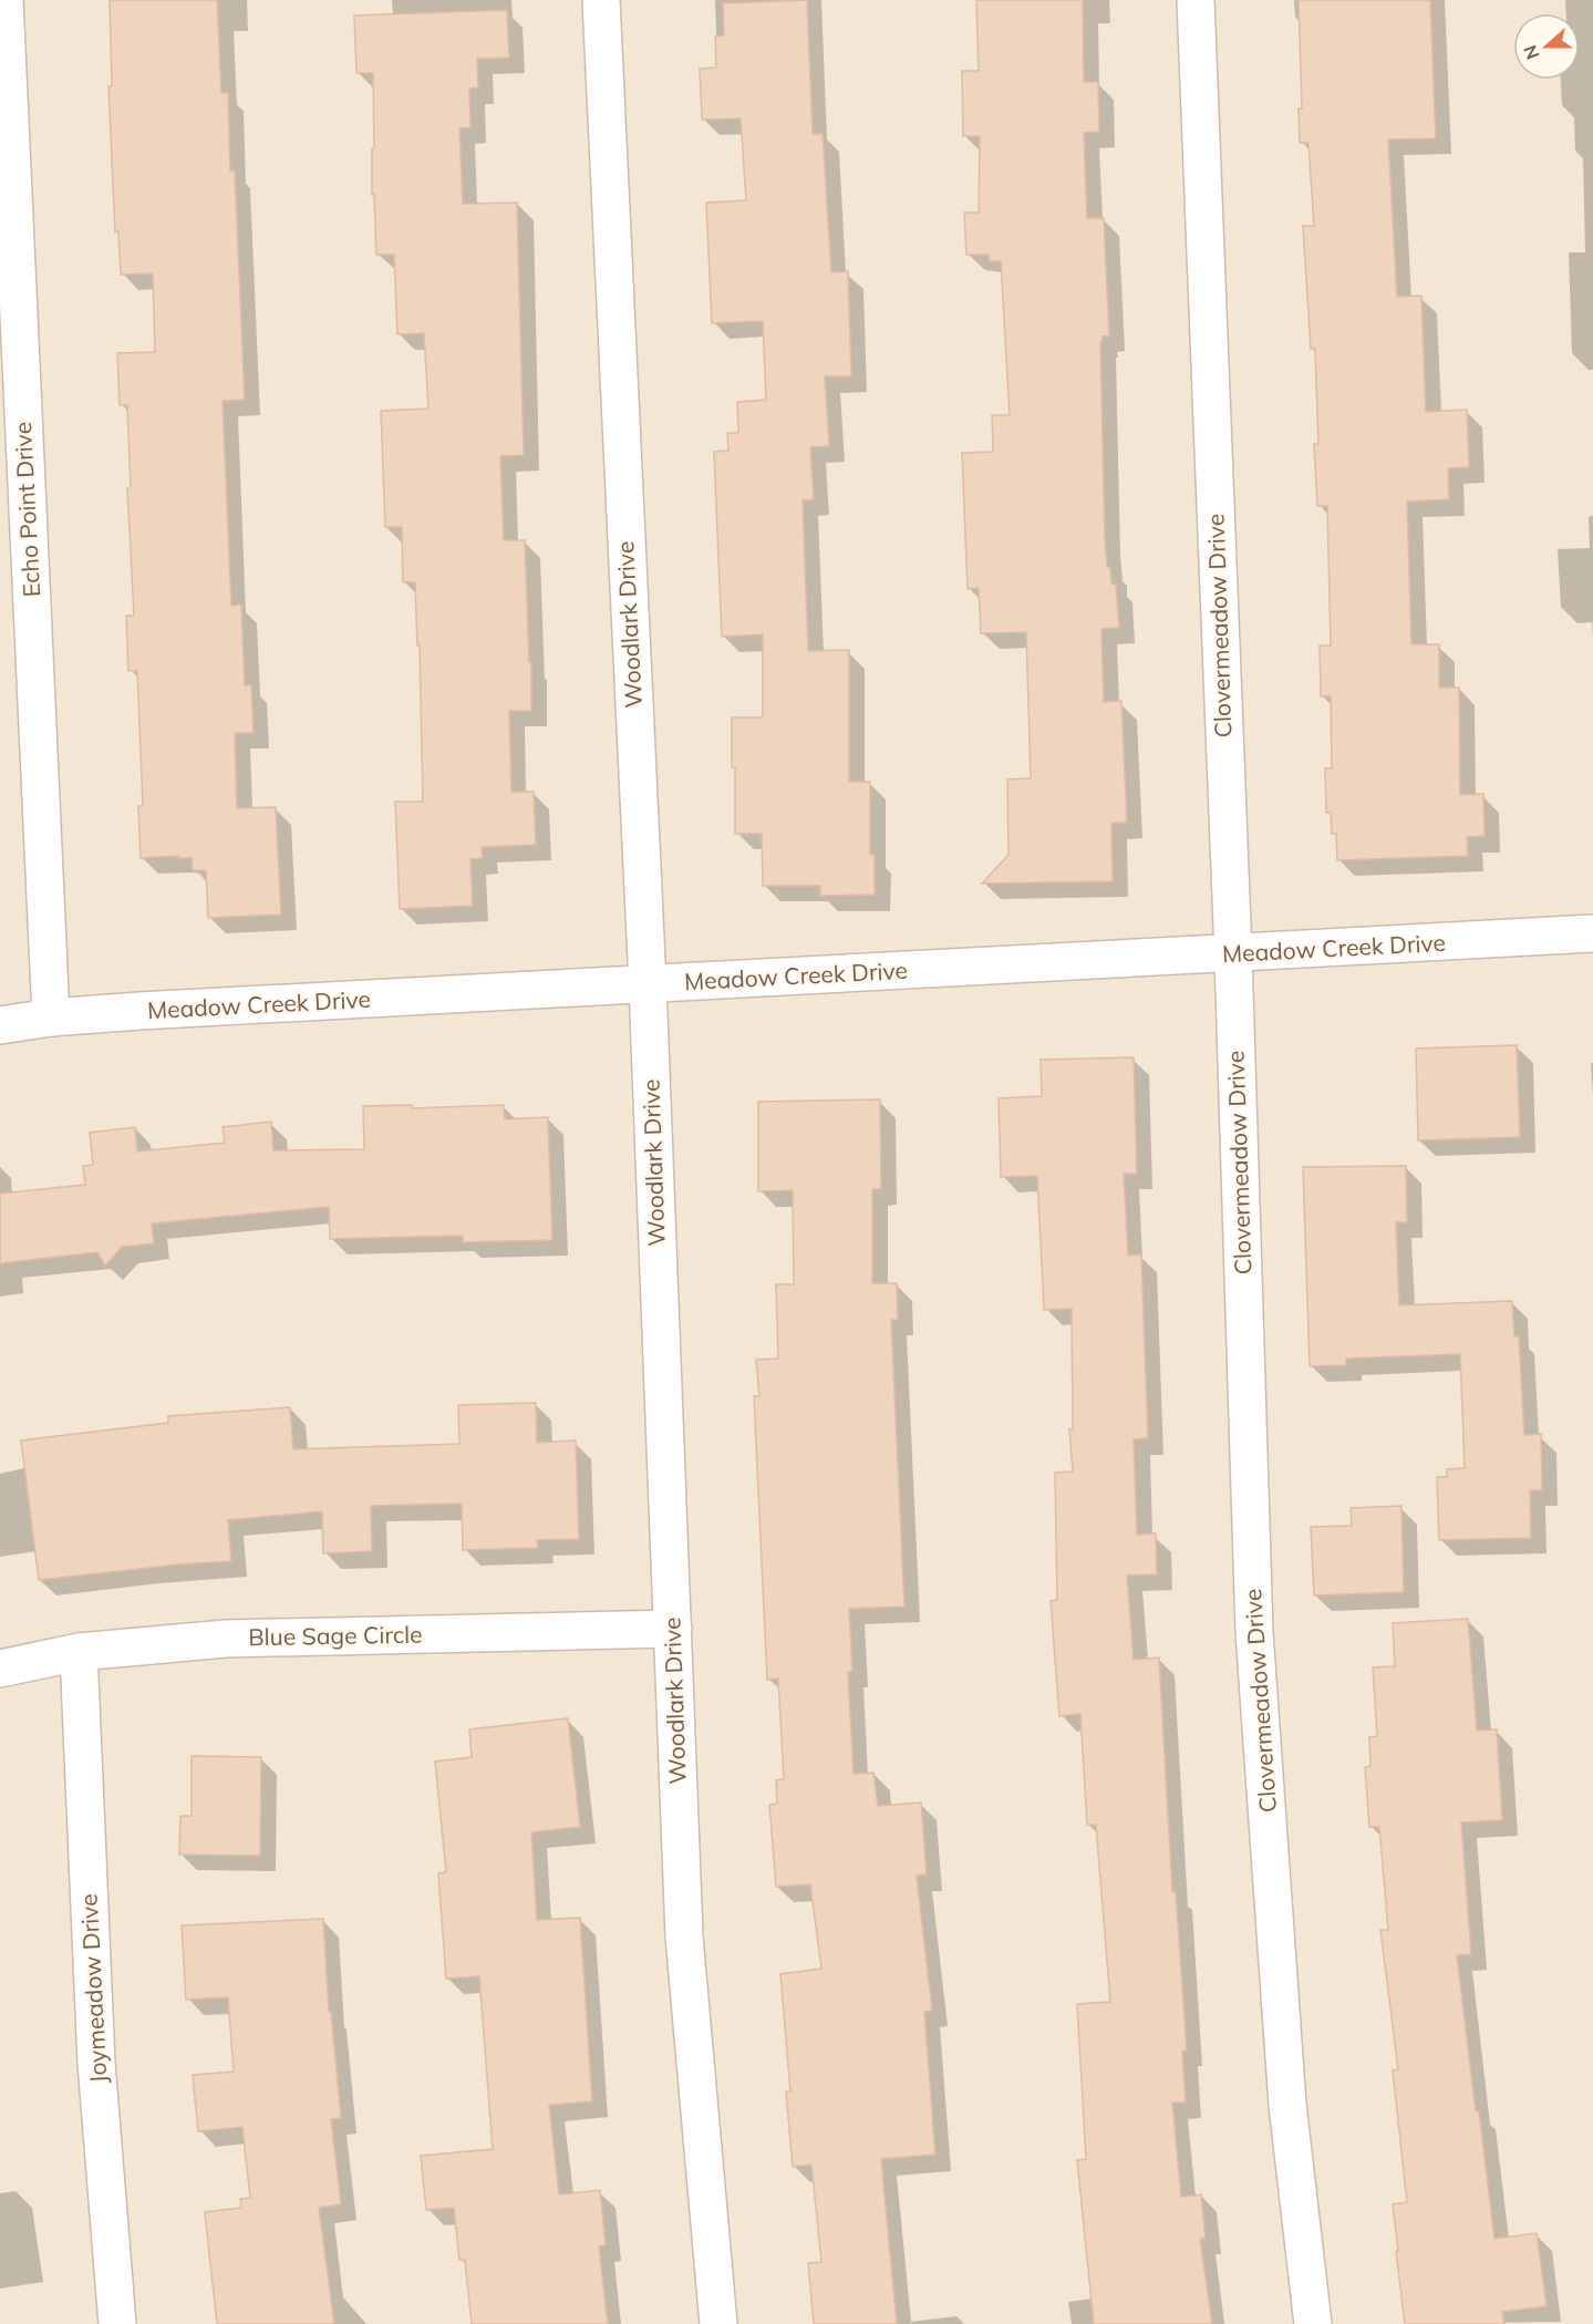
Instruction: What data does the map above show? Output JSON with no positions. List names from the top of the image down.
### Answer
{
  "streets": {
    "street": [
      "Echo Point Drive",
      "Woodlark Drive",
      "Clovermeadow Drive",
      "Meadow Creek Drive",
      "Blue Sage Circle",
      "Joymeadow Drive"
    ]
  },
  "crossings": [
    ["Echo Point Drive", "Meadow Creek Drive"],
    ["Woodlark Drive", "Meadow Creek Drive"],
    ["Woodlark Drive", "Blue Sage Circle"],
    ["Clovermeadow Drive", "Meadow Creek Drive"],
    ["Blue Sage Circle", "Joymeadow Drive"]
  ],
  "north": "left"
}
